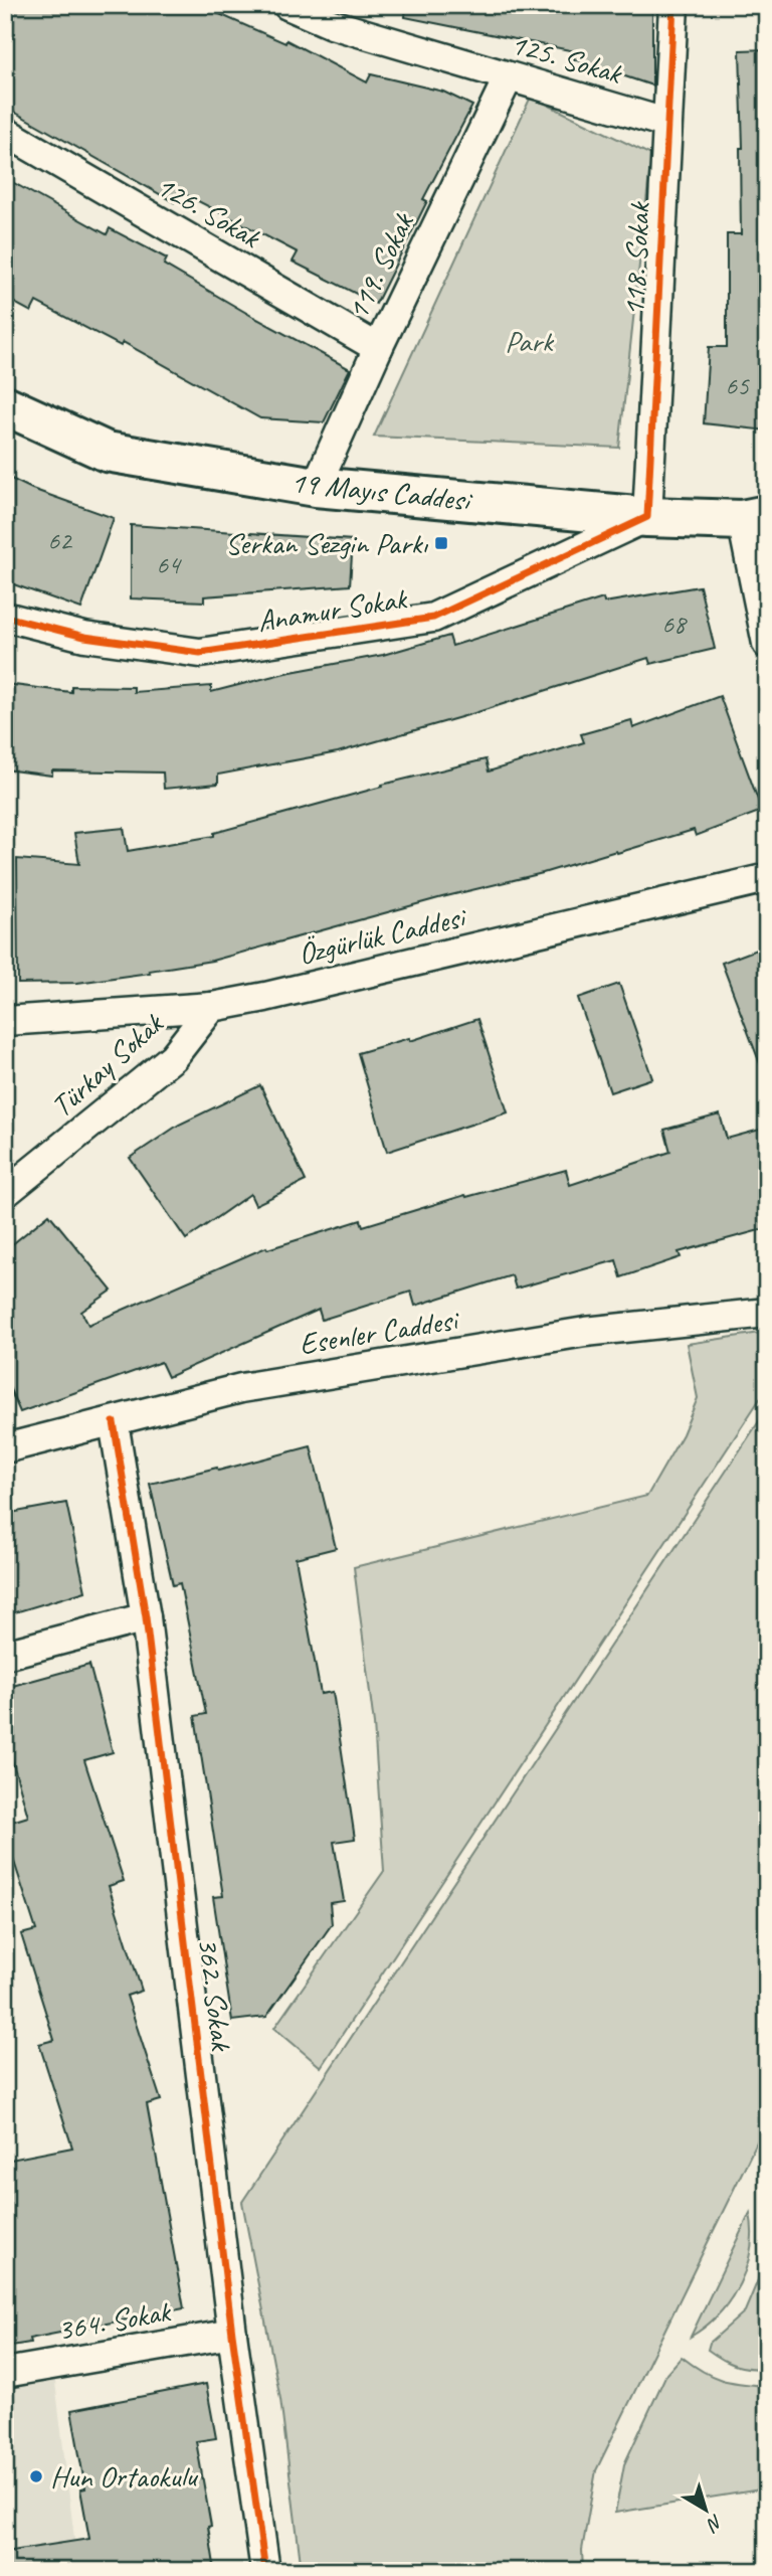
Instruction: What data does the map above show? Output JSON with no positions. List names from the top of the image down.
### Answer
{
  "streets": {
    "main road": ["19 Mayıs Caddesi"],
    "street": [
      "125. Sokak",
      "126. Sokak",
      "118. Sokak",
      "119. Sokak",
      "Anamur Sokak",
      "Özgürlük Caddesi",
      "Türkay Sokak",
      "Esenler Caddesi",
      "362. Sokak",
      "364. Sokak"
    ]
  },
  "crossings": [
    ["125. Sokak", "118. Sokak"],
    ["125. Sokak", "119. Sokak"],
    ["126. Sokak", "119. Sokak"],
    ["118. Sokak", "19 Mayıs Caddesi"],
    ["118. Sokak", "Anamur Sokak"],
    ["119. Sokak", "19 Mayıs Caddesi"],
    ["19 Mayıs Caddesi", "Anamur Sokak"],
    ["Özgürlük Caddesi", "Türkay Sokak"],
    ["Esenler Caddesi", "362. Sokak"],
    ["362. Sokak", "364. Sokak"]
  ],
  "parks": ["Park"],
  "places": {
    "transit": ["Serkan Sezgin Parkı"],
    "other": ["Hun Ortaokulu"]
  },
  "house_numbers": [
    "65",
    "62",
    "64",
    "68"
  ],
  "north": "bottom right"
}
